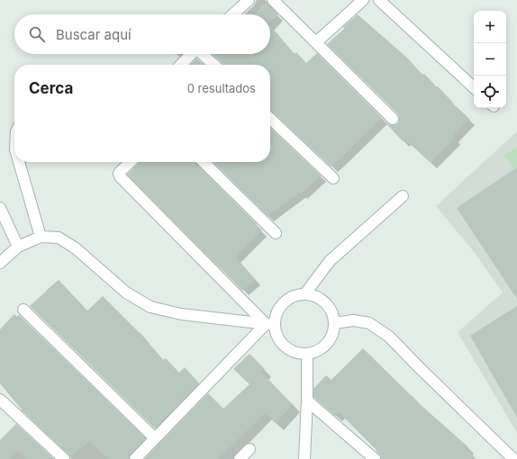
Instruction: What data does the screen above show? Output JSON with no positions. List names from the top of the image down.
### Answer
{
  "page": {
    "map_buttons": ["+", "−"],
    "search": "Buscar aquí",
    "heading": ["Cerca", "0 resultados"]
  }
}
